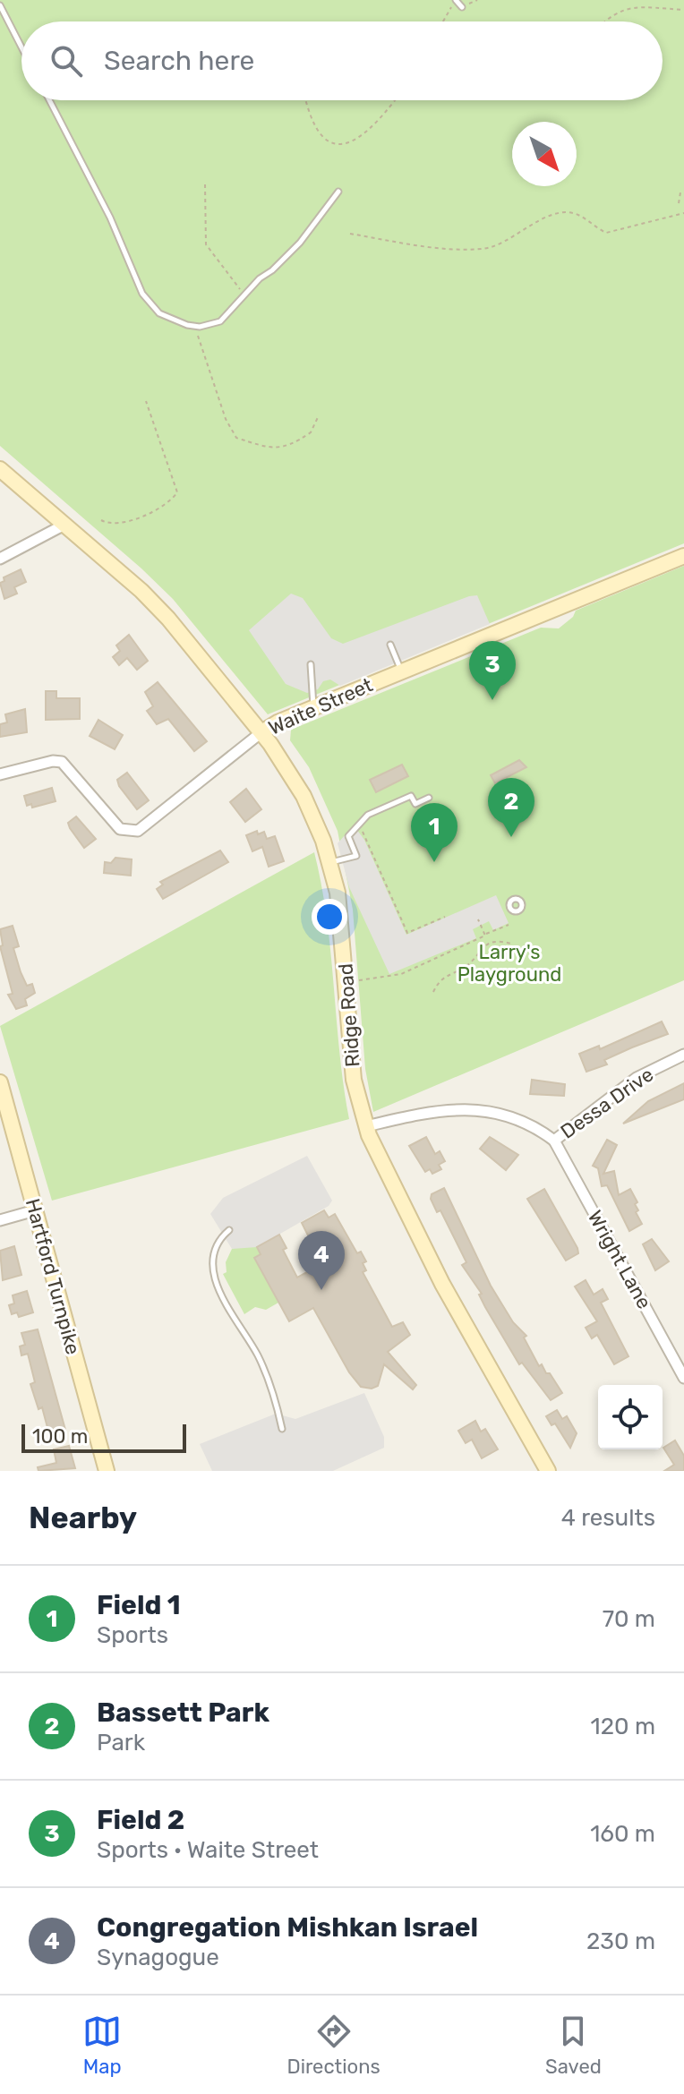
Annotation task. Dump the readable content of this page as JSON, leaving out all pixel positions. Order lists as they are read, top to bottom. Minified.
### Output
{"streets":{"main road":["Waite Street","Ridge Road","Hartford Turnpike"],"street":["Dessa Drive","Wright Lane"]},"crossings":[["Waite Street","Ridge Road"],["Ridge Road","Dessa Drive"],["Dessa Drive","Wright Lane"]],"parks":["Larry's Playground"],"scale_bar":"100 m","north":"bottom right","page":{"search":"Search here","pins":["3","2","1","4"],"scale":"100 m","heading":["Nearby","4 results"],"list":[{"mark":"1","name":"Field 1","note":"Sports","value":"70 m"},{"mark":"2","name":"Bassett Park","note":"Park","value":"120 m"},{"mark":"3","name":"Field 2","note":"Sports · Waite Street","value":"160 m"},{"mark":"4","name":"Congregation Mishkan Israel","note":"Synagogue","value":"230 m"}],"nav":["Map","Directions","Saved"]}}
